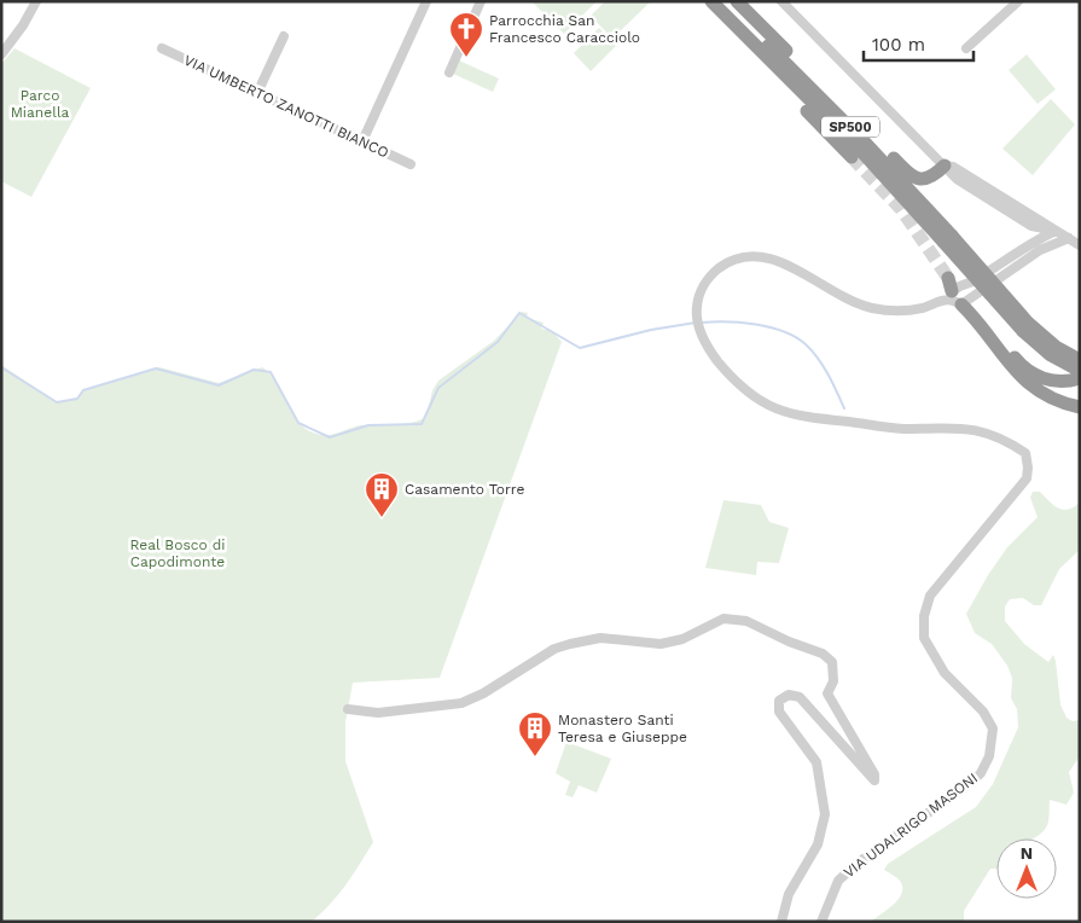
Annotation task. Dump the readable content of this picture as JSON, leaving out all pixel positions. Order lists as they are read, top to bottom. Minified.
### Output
{"streets":{"highway":["SP500"],"street":["VIA UMBERTO ZANOTTI BIANCO","VIA UDALRIGO MASONI"]},"parks":["Parco Mianella","Real Bosco di Capodimonte"],"places":{"church":["Parrocchia San Francesco Caracciolo"],"building":["Casamento Torre","Monastero Santi Teresa e Giuseppe"]},"scale_bar":"100 m","north":"top"}
